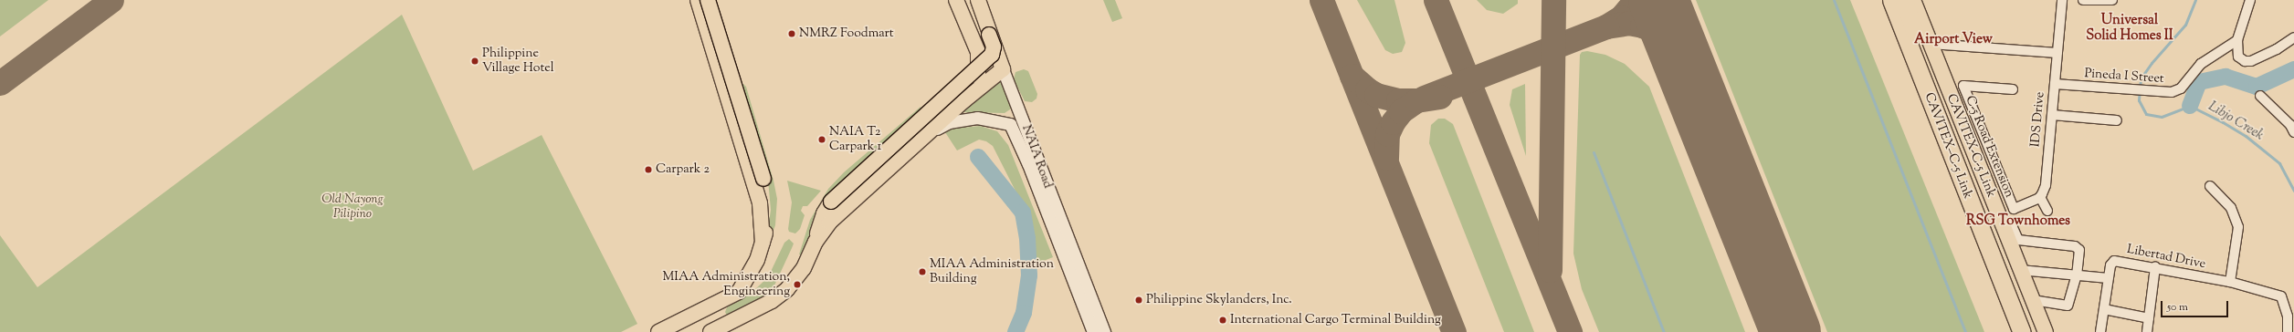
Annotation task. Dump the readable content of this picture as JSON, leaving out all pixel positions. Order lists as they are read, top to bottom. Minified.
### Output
{"streets":{"highway":["CAVITEX–C-5 Link"],"main road":["CAVITEX-C-5 Link","NAIA Road"],"street":["Pineda I Street","IDS Drive","C-5 Road Extension","Libertad Drive"]},"crossings":[["Pineda I Street","IDS Drive"]],"districts":["Universal Solid Homes II","Airport View","RSG Townhomes"],"water":["Libjo Creek"],"parks":["Old Nayong Pilipino"],"places":["NMRZ Foodmart","Philippine Village Hotel","NAIA T2 Carpark 1","Carpark 2","MIAA Administration Building","MIAA Administration, Engineering","Philippine Skylanders, Inc.","International Cargo Terminal Building"],"scale_bar":"50 m"}
